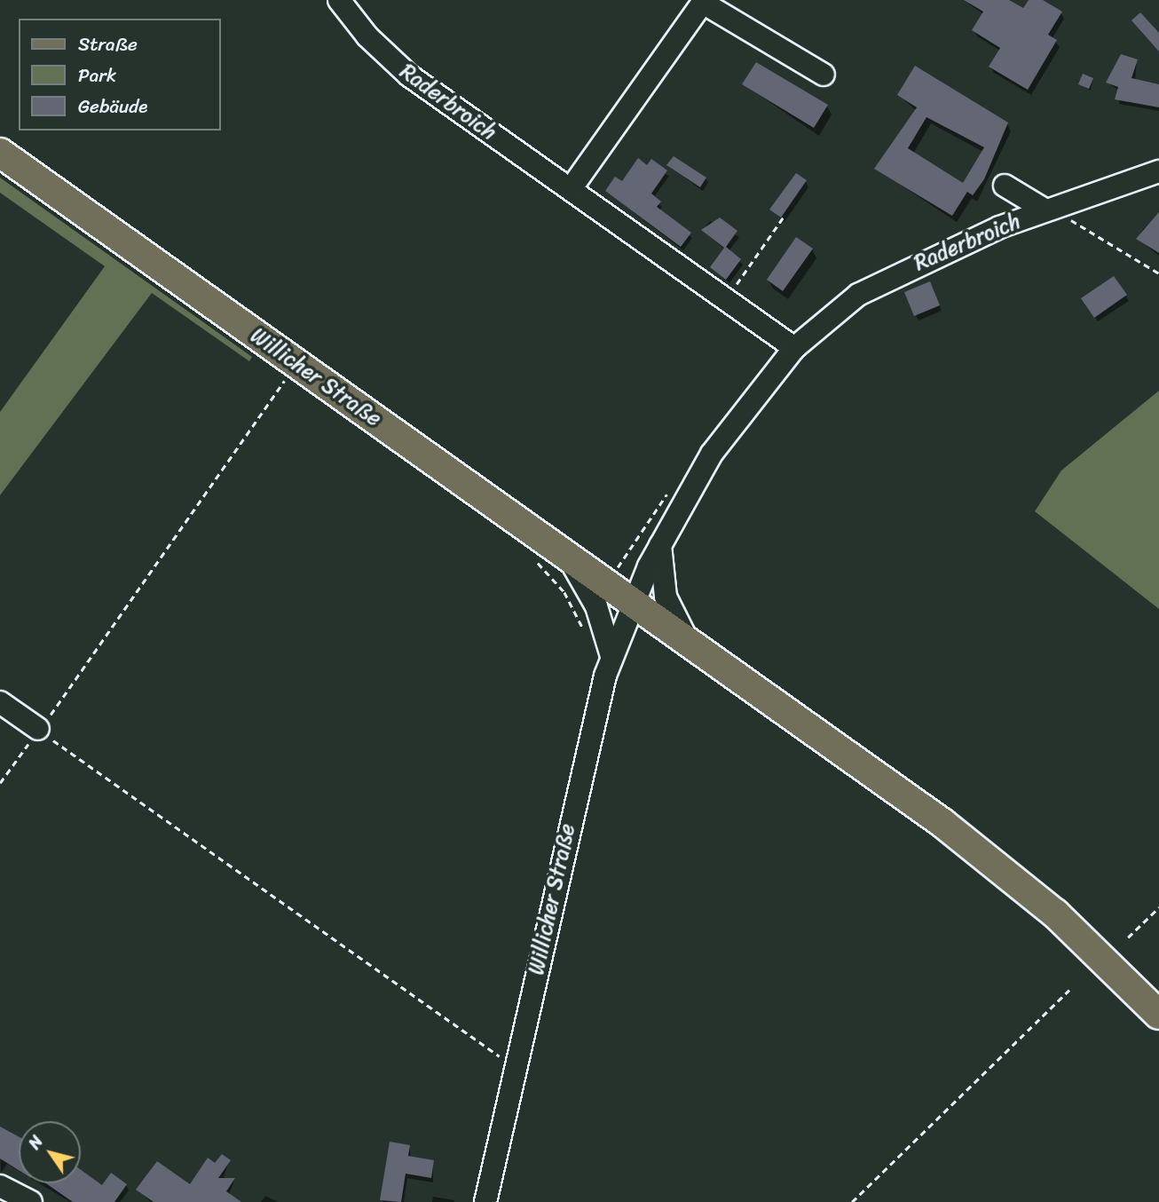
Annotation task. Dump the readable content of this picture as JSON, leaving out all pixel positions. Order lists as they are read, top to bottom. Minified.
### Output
{"streets":{"main road":["Willicher Straße"],"street":["Raderbroich"]},"crossings":[["Raderbroich","Willicher Straße"]],"legend":["Straße","Park","Gebäude"],"north":"top left"}
